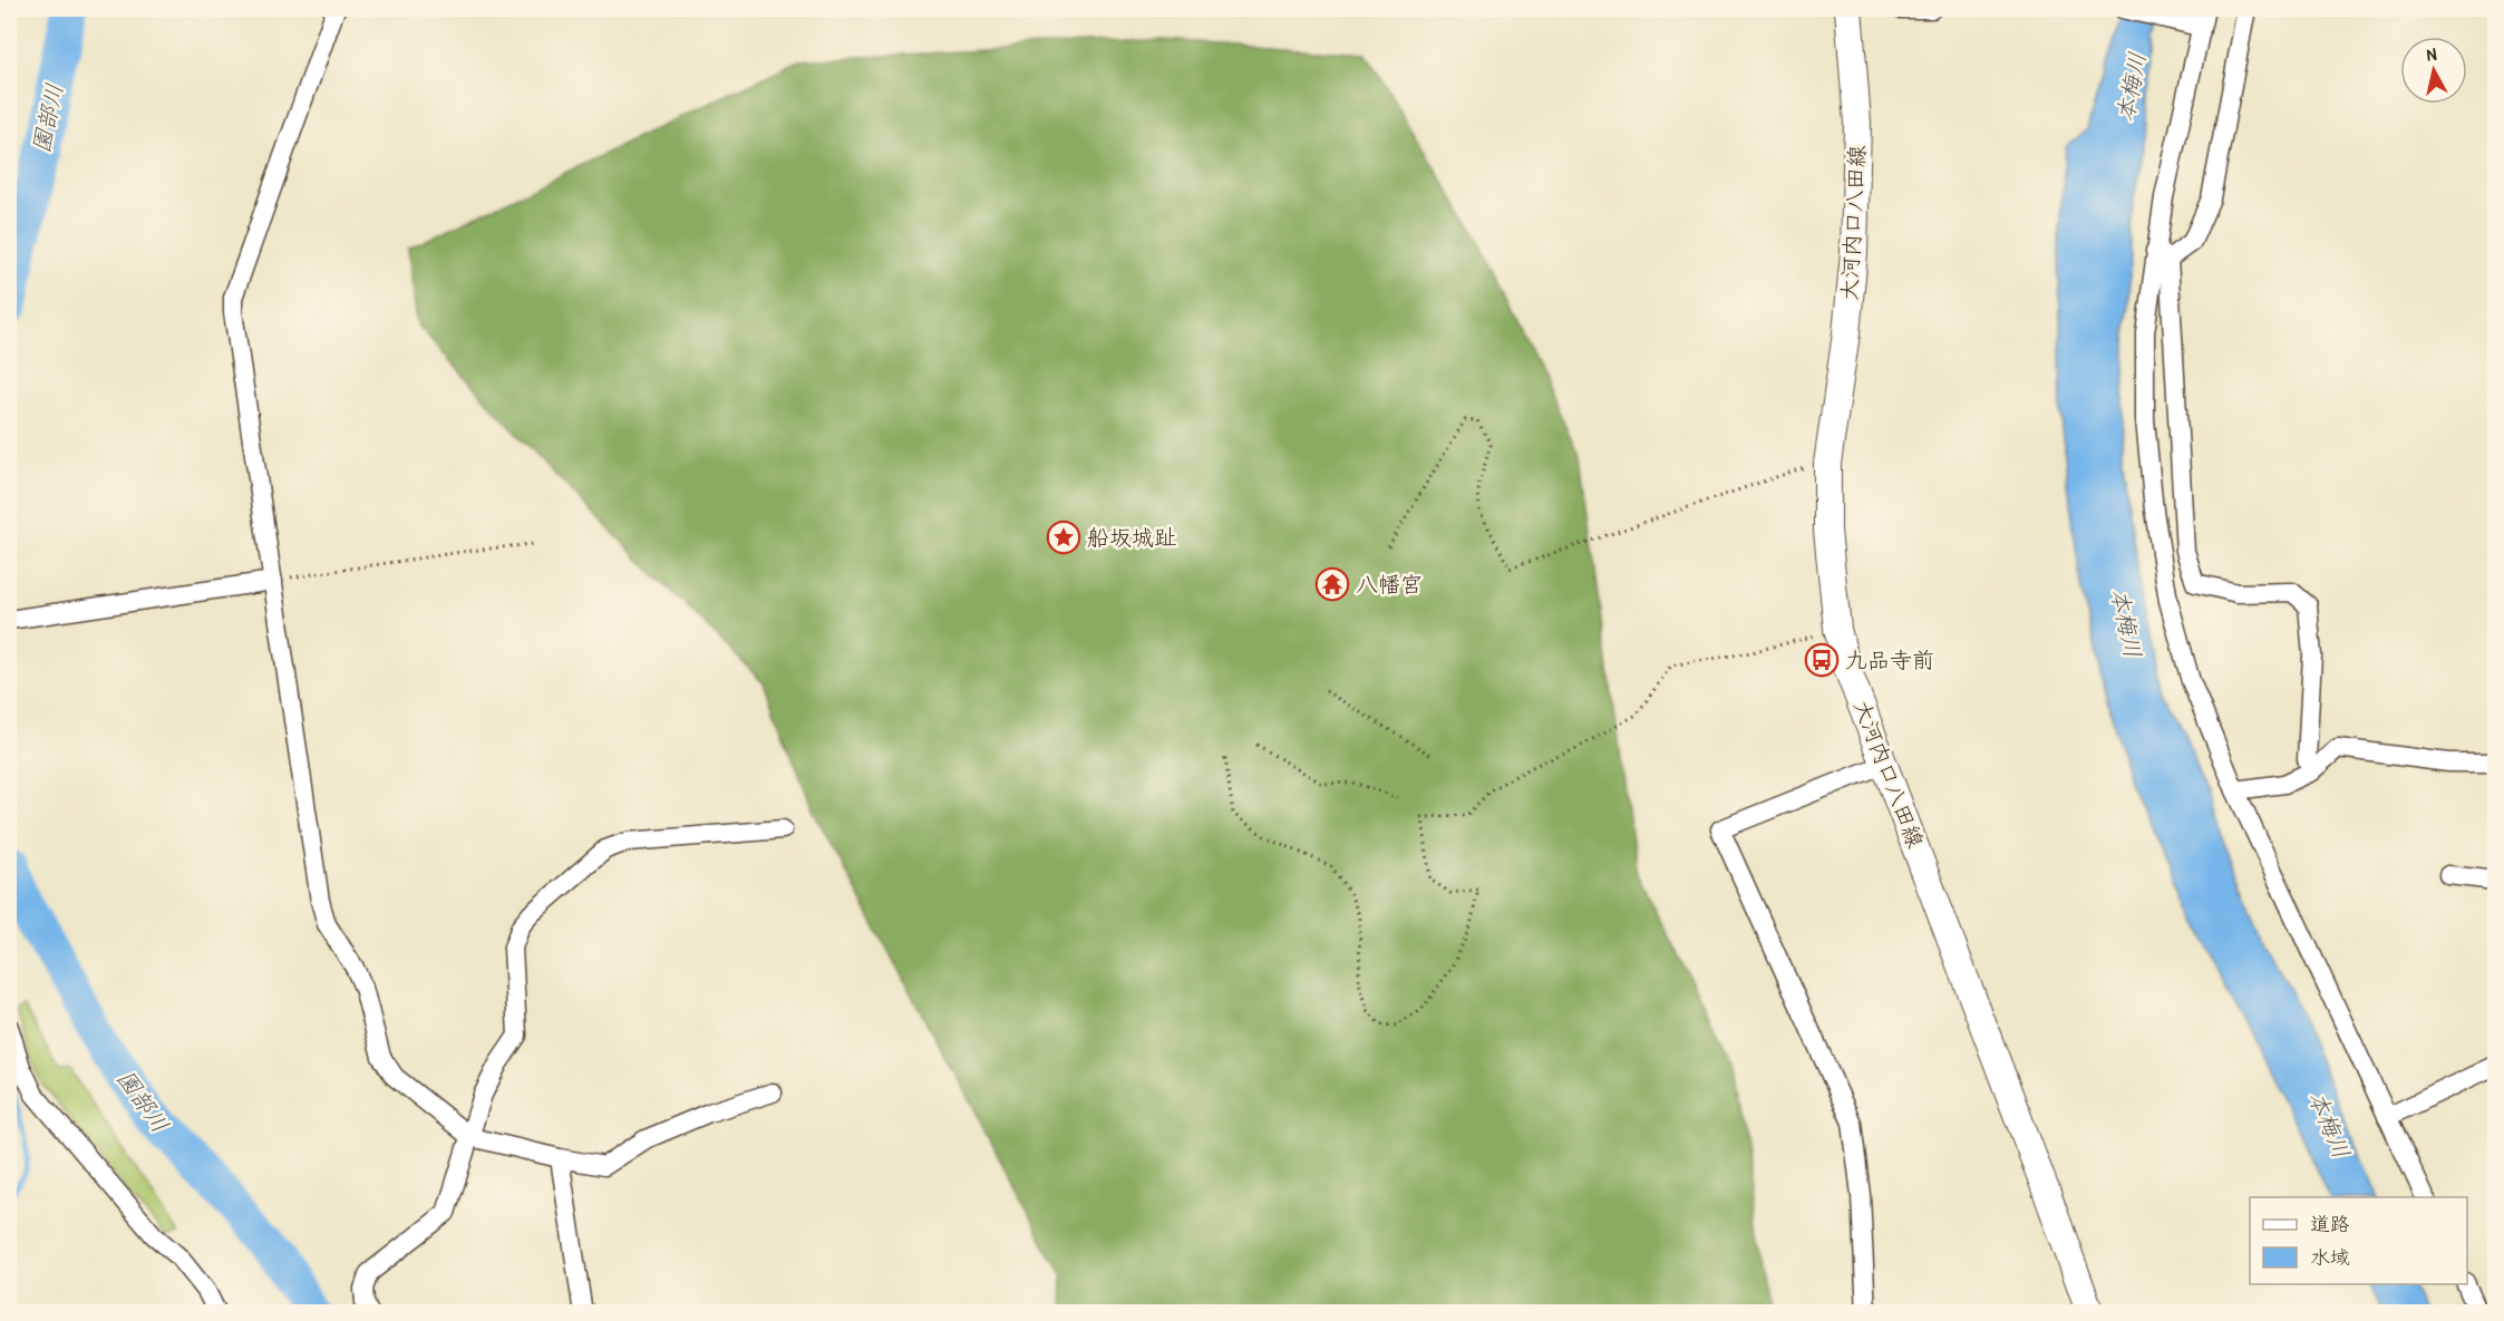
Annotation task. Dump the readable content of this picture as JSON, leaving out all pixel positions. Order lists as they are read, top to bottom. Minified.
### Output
{"streets":{"main road":["大河内口八田線"]},"water":["本梅川","園部川"],"places":{"place":["船坂城趾"],"temple":["八幡宮"],"bus stop":["九品寺前"]},"legend":["道路","水域"],"north":"top"}
